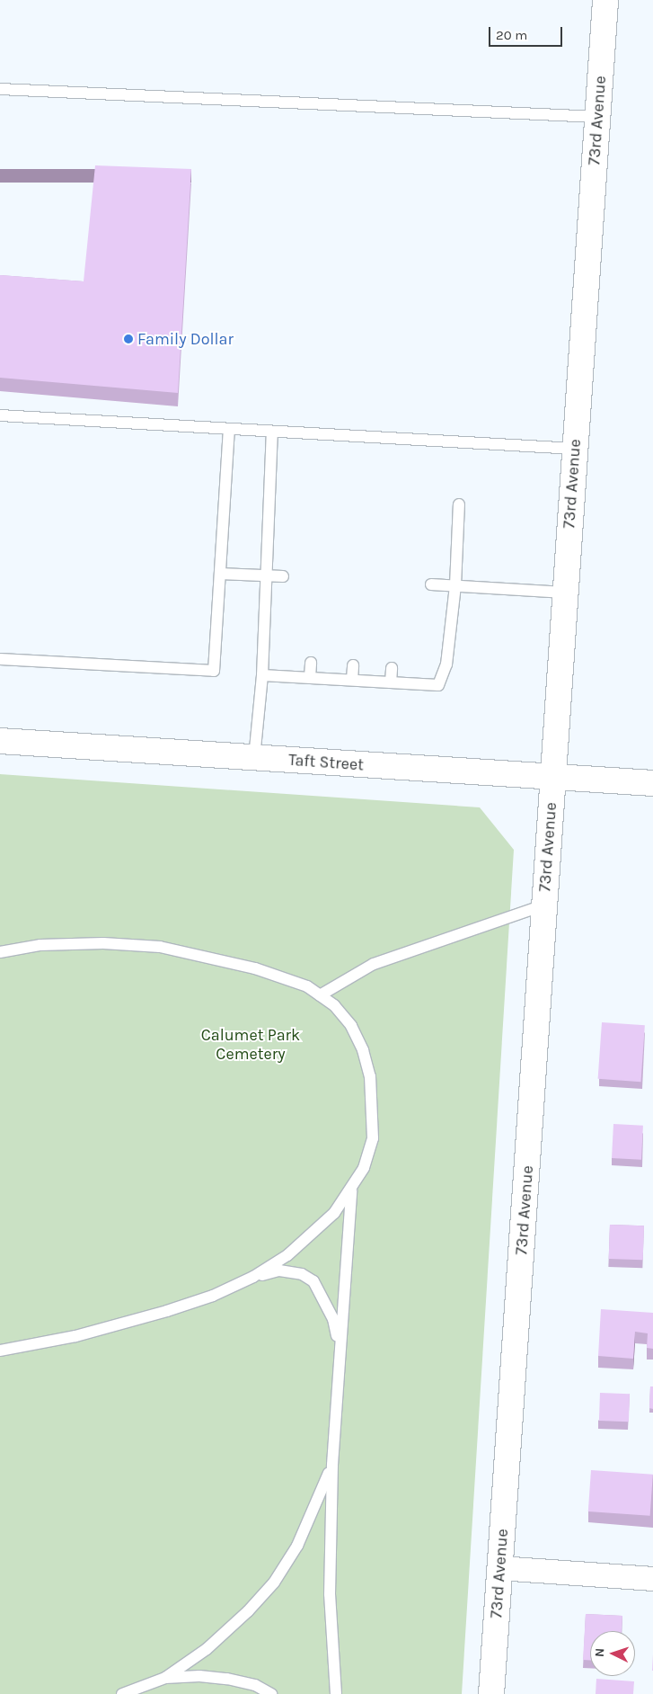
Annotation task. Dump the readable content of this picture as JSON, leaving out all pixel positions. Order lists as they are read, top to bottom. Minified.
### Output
{"streets":{"street":["73rd Avenue","Taft Street"]},"crossings":[["73rd Avenue","Taft Street"]],"parks":["Calumet Park Cemetery"],"places":["Family Dollar"],"scale_bar":"20 m","north":"left"}
